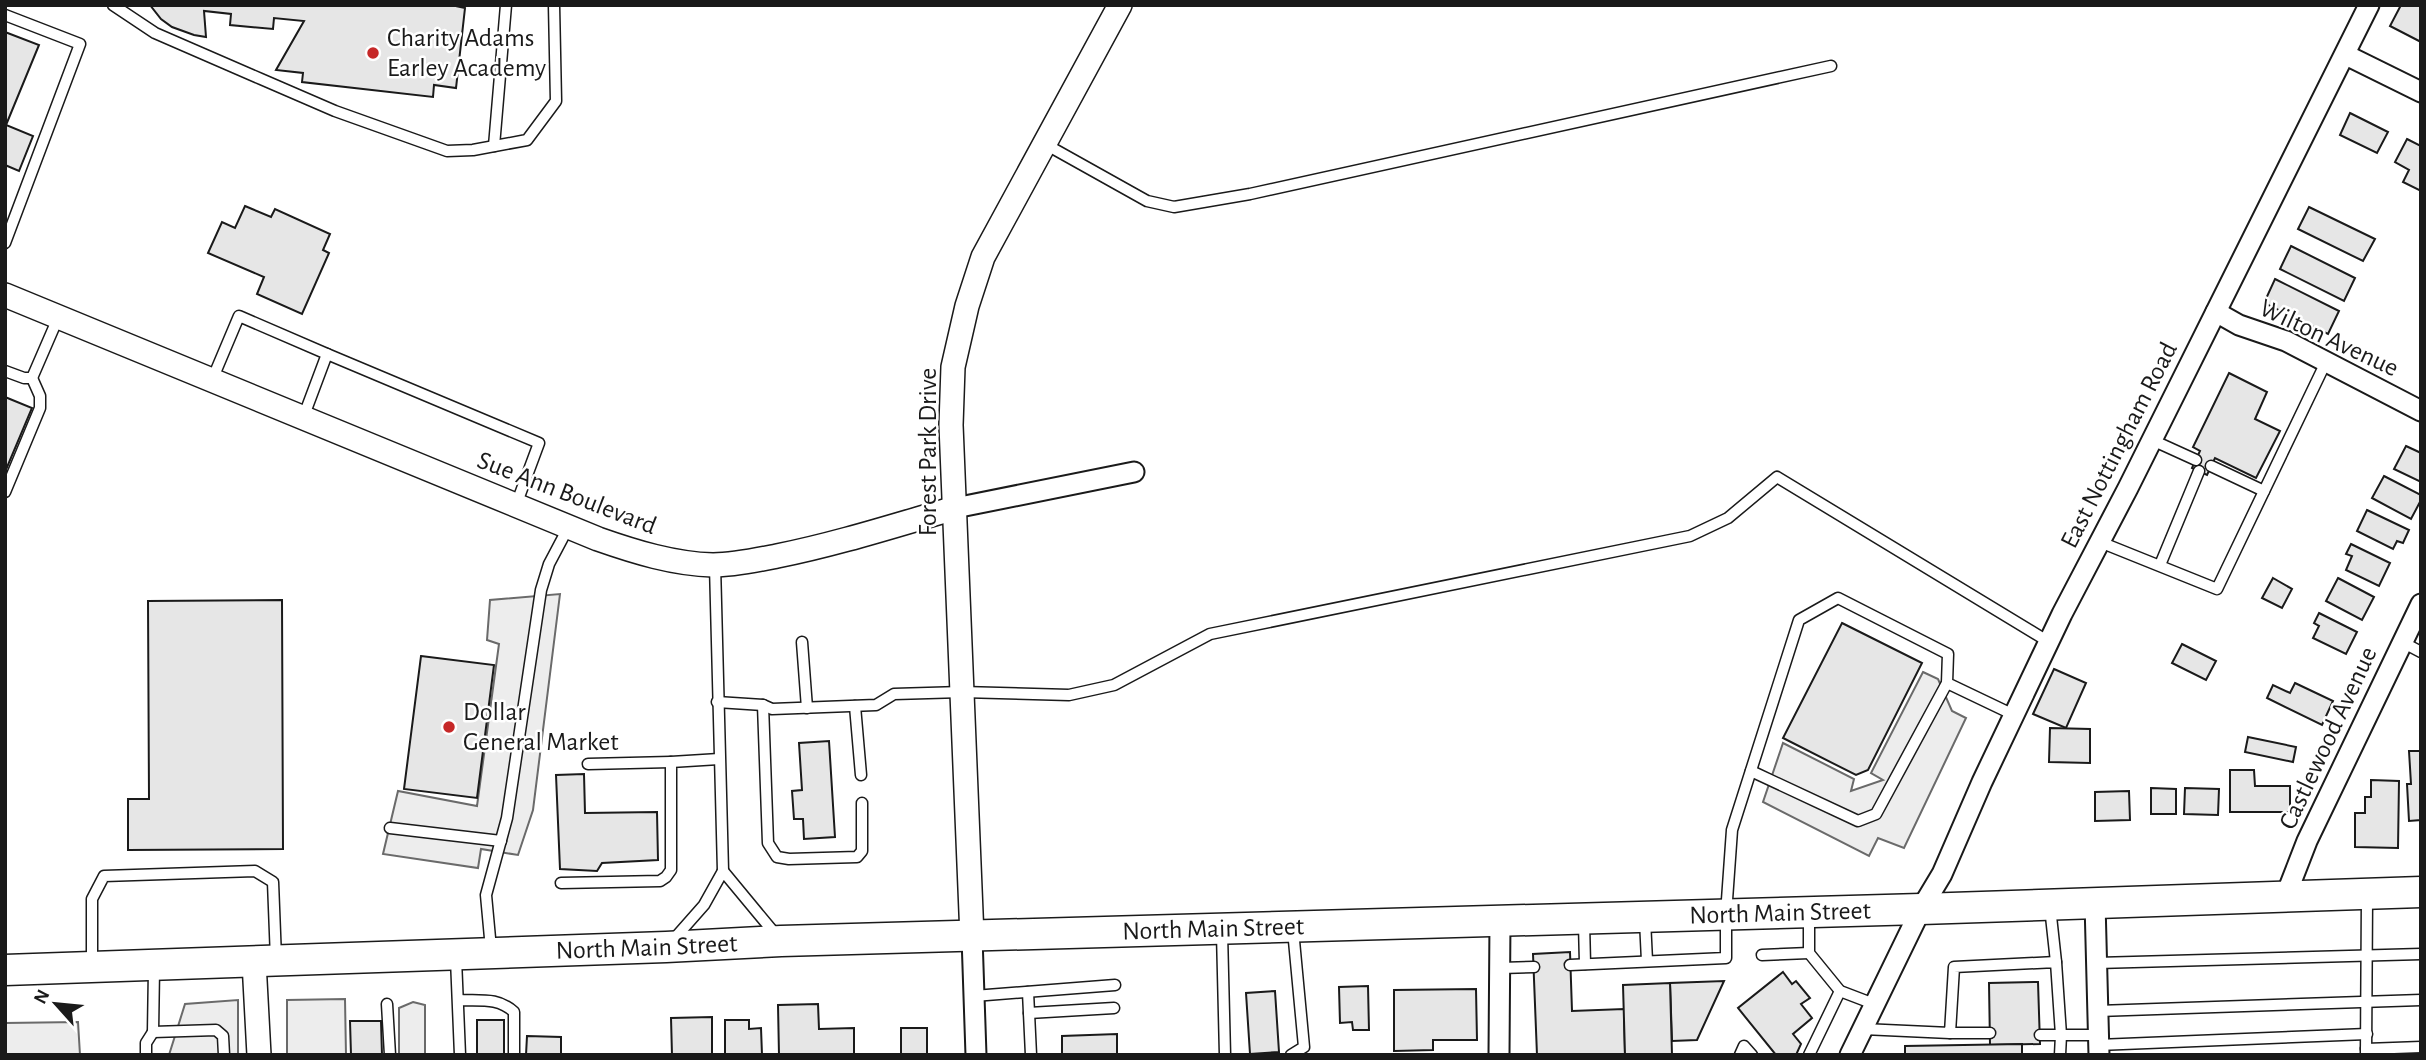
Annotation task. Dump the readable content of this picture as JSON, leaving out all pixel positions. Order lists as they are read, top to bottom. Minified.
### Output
{"streets":{"main road":["North Main Street"],"street":["Wilton Avenue","East Nottingham Road","Forest Park Drive","Sue Ann Boulevard","Castlewood Avenue"]},"crossings":[["Wilton Avenue","East Nottingham Road"],["East Nottingham Road","North Main Street"],["Forest Park Drive","Sue Ann Boulevard"],["Forest Park Drive","North Main Street"],["Castlewood Avenue","North Main Street"]],"places":["Charity Adams Earley Academy","Dollar General Market"],"north":"top left"}
